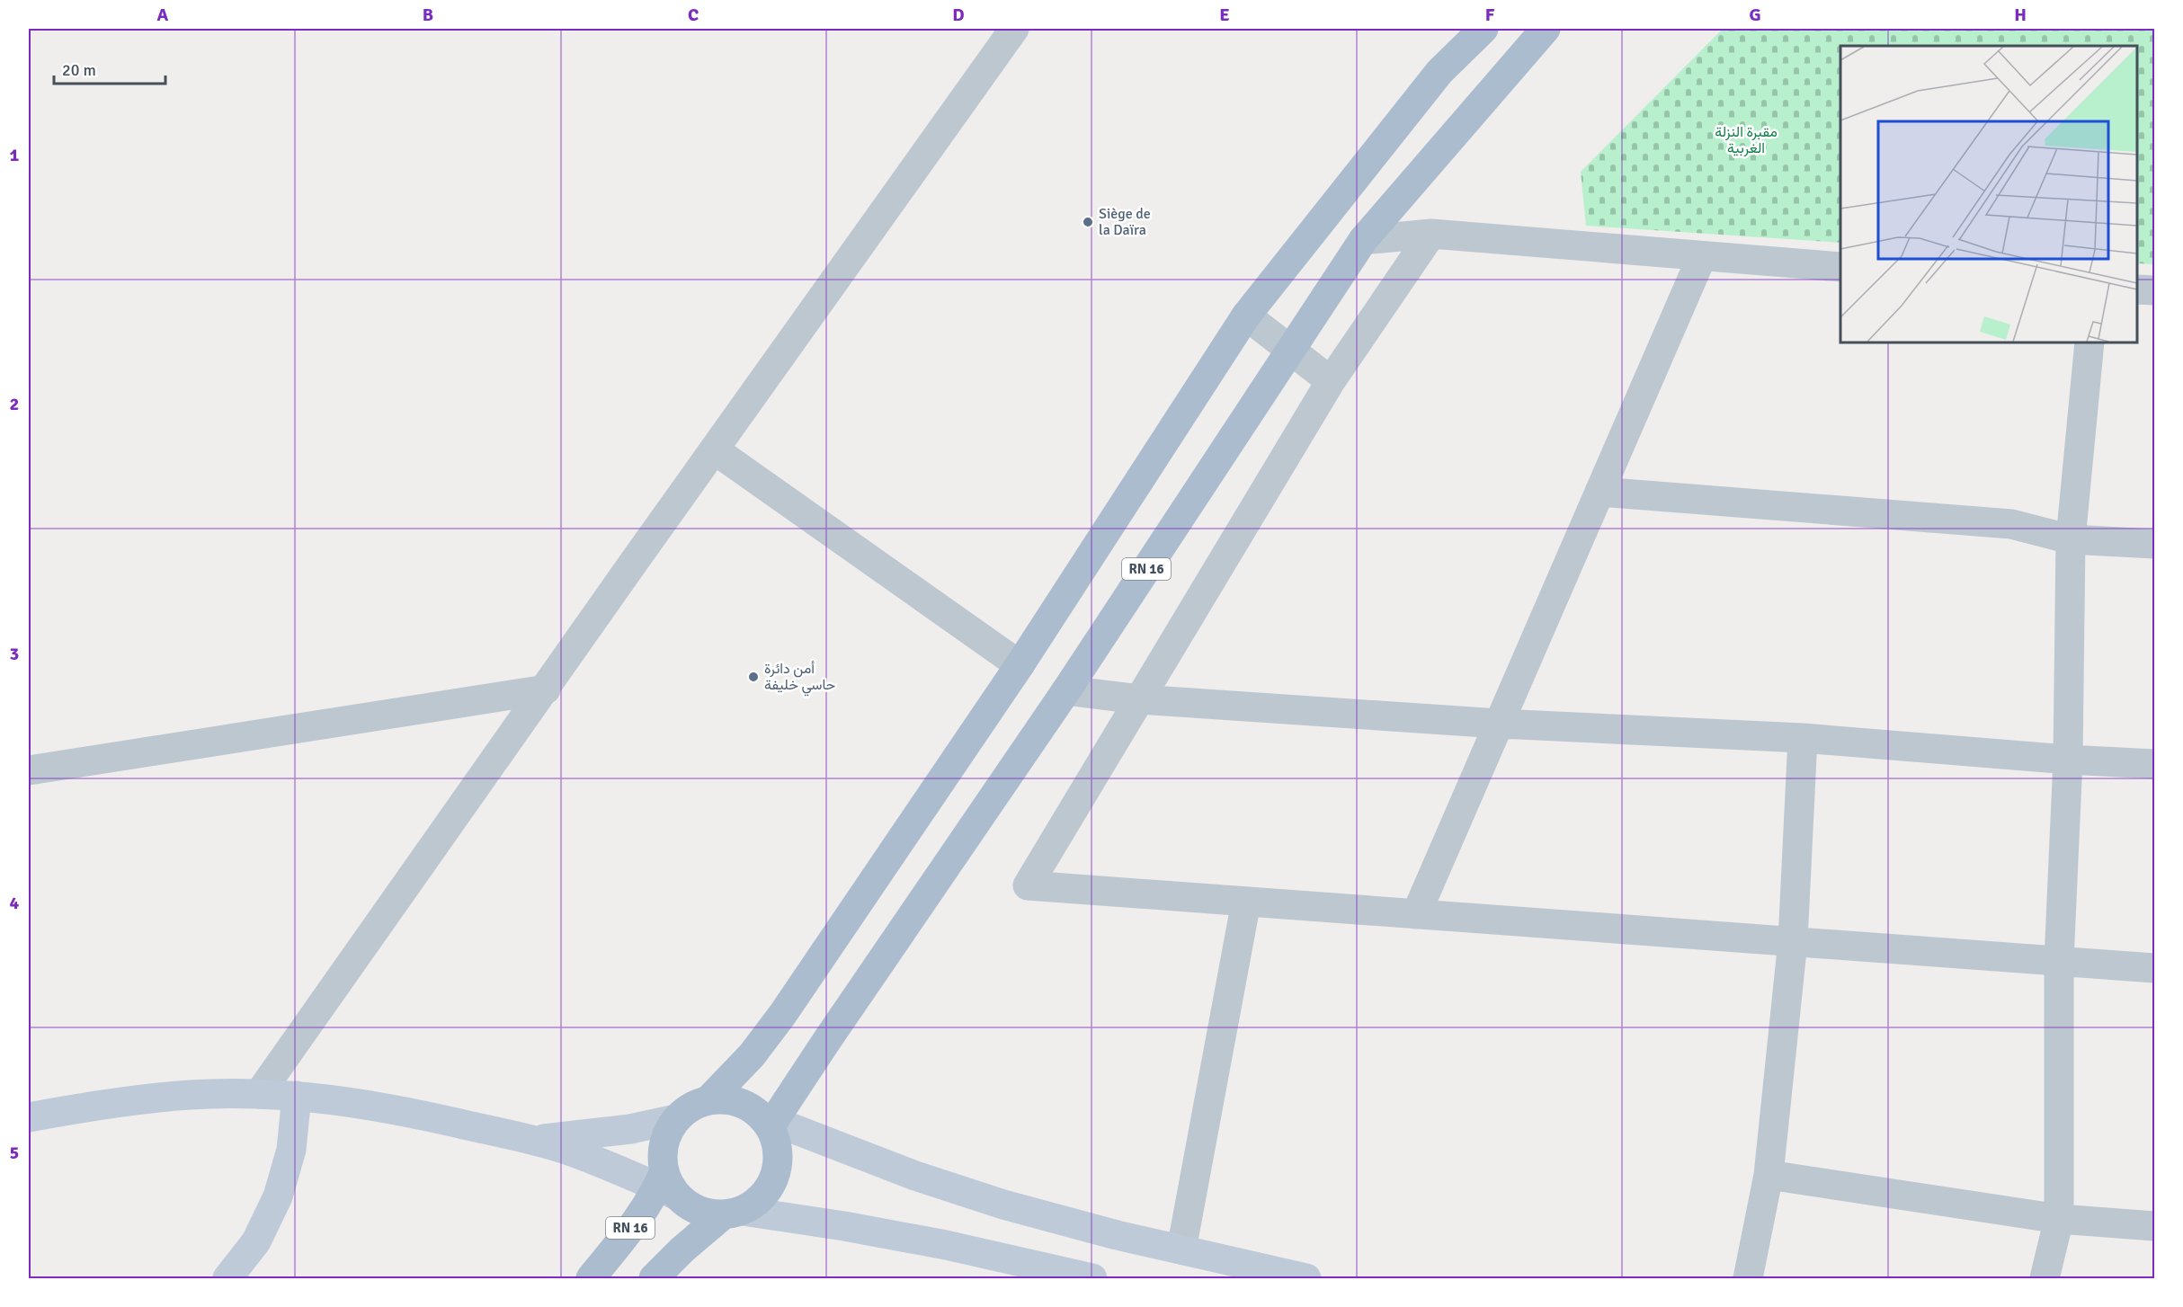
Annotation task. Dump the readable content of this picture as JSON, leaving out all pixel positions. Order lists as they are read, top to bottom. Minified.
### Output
{"streets":{"main road":["RN 16"]},"parks":["مقبرة النزلة الغربية"],"places":["Siège de la Daïra","أمن دائرة حاسي خليفة"],"scale_bar":"20 m","grid":{"columns":["A","B","C","D","E","F","G","H"],"rows":["1","2","3","4","5"]}}
